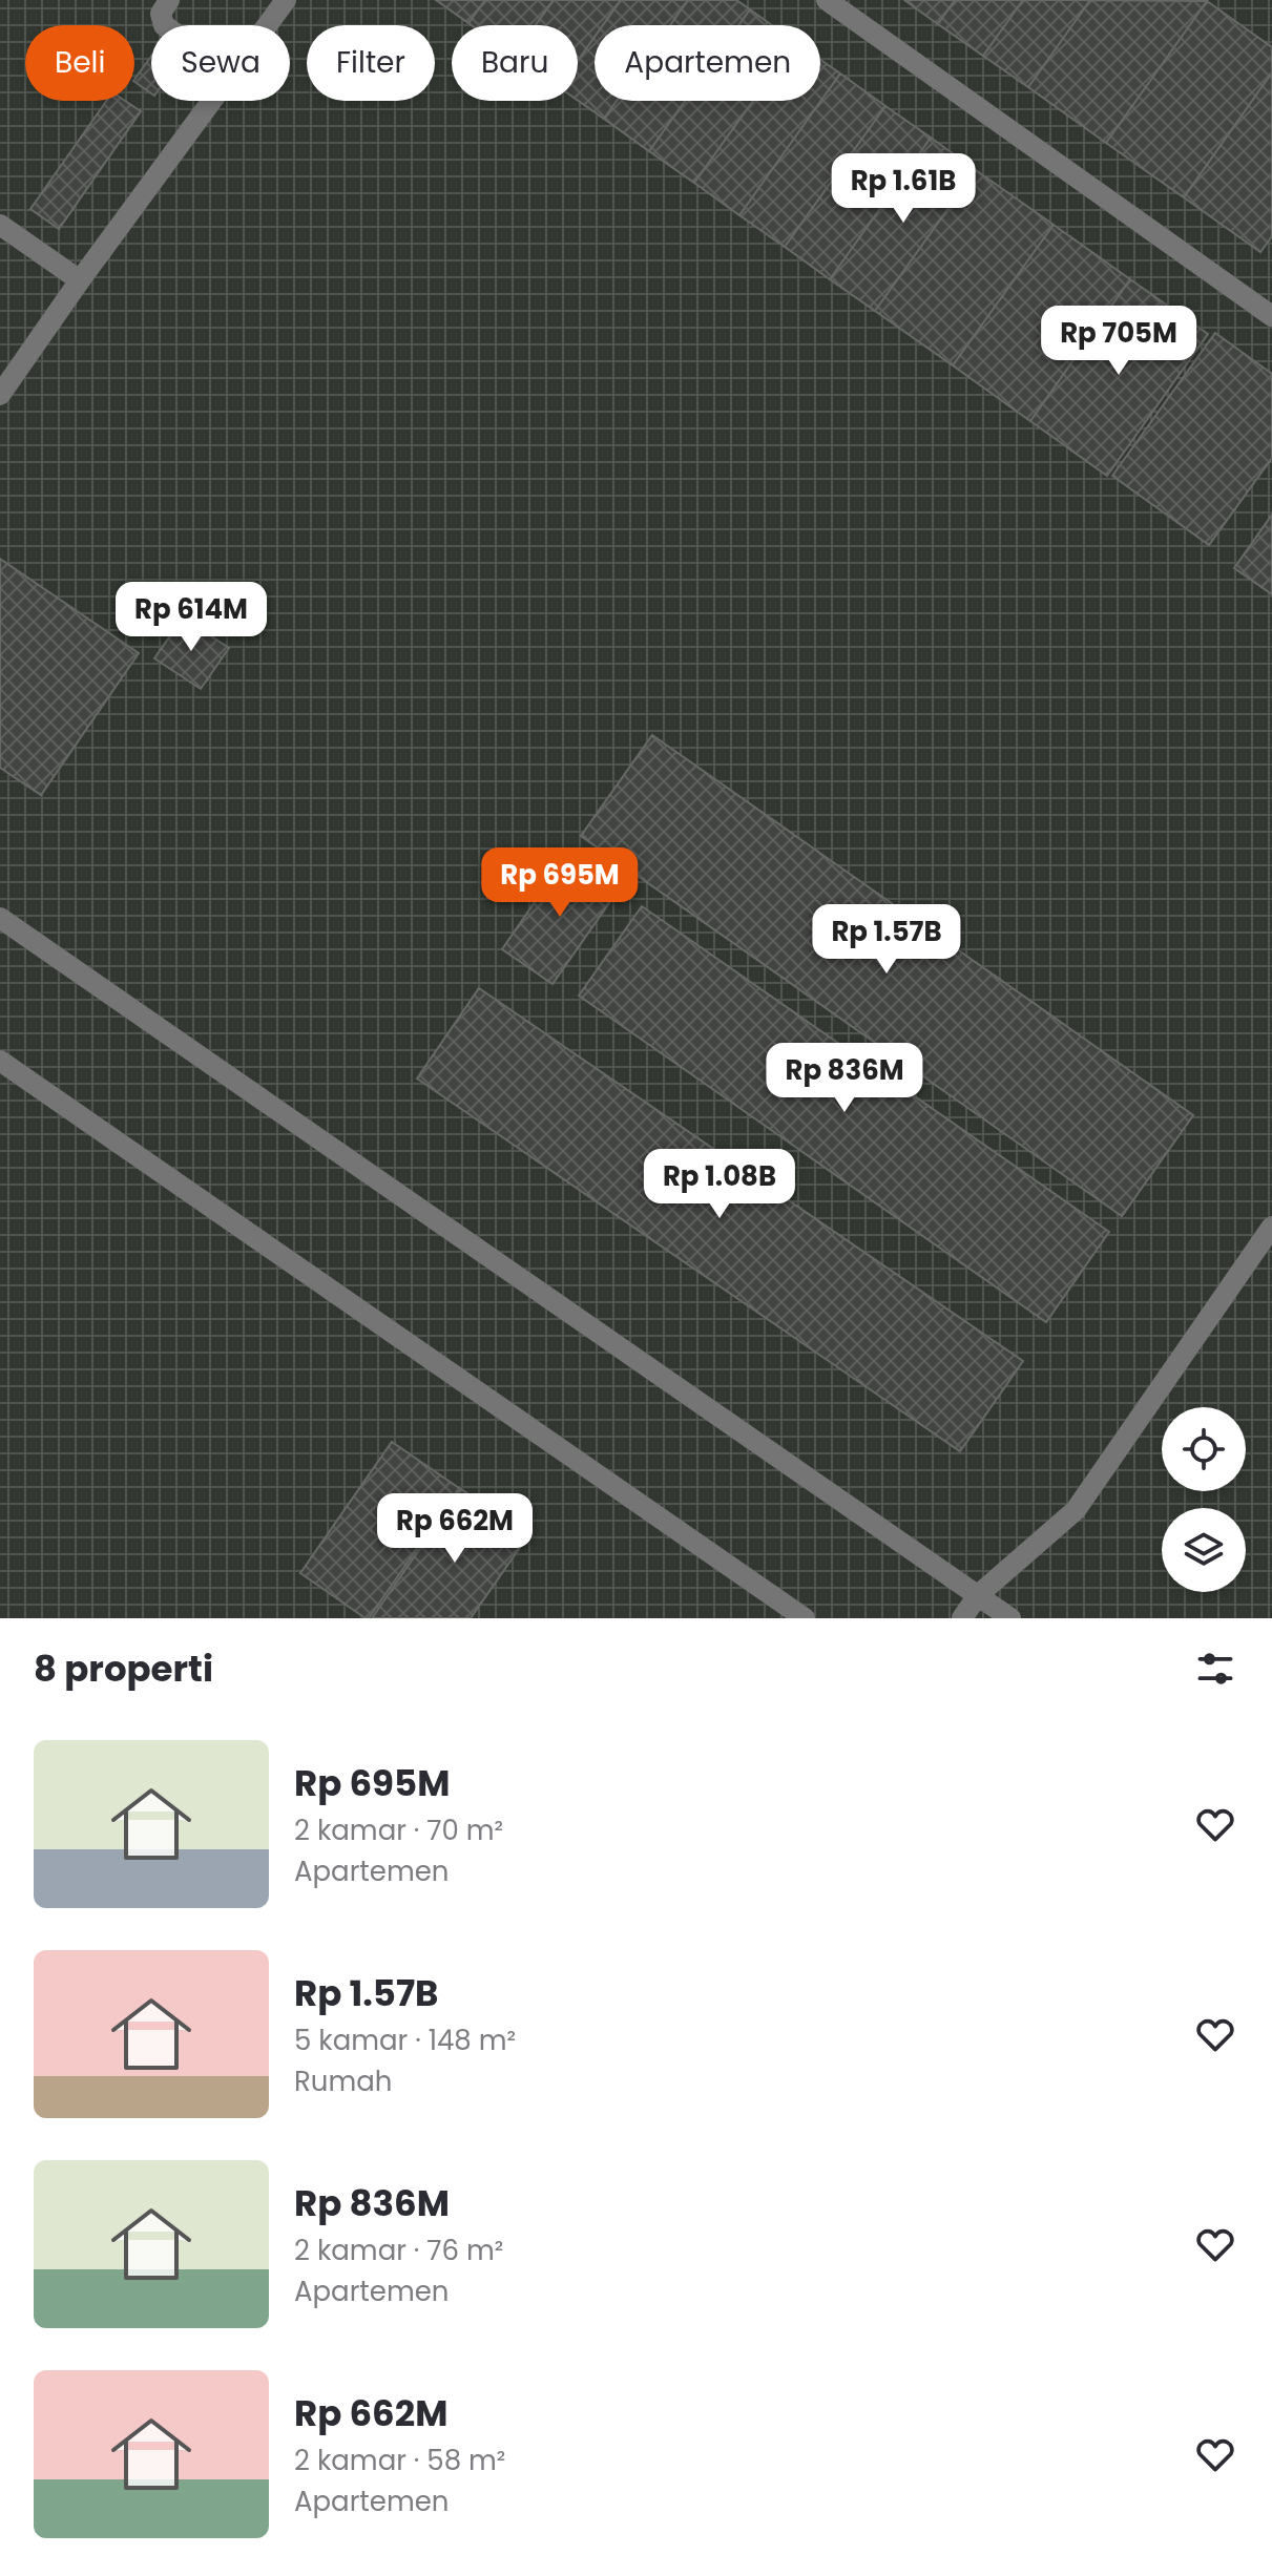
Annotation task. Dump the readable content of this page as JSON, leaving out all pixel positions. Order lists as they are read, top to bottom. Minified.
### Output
{"page":{"chip":["Beli","Sewa","Filter","Baru","Apartemen"],"price":["Rp 1.61B","Rp 705M","Rp 614M","Rp 695M","Rp 1.57B","Rp 836M","Rp 1.08B","Rp 662M"],"heading":"8 properti","list":[{"name":"Rp 695M","note":"2 kamar · 70 m² · Apartemen"},{"name":"Rp 1.57B","note":"5 kamar · 148 m² · Rumah"},{"name":"Rp 836M","note":"2 kamar · 76 m² · Apartemen"},{"name":"Rp 662M","note":"2 kamar · 58 m² · Apartemen"}]}}
